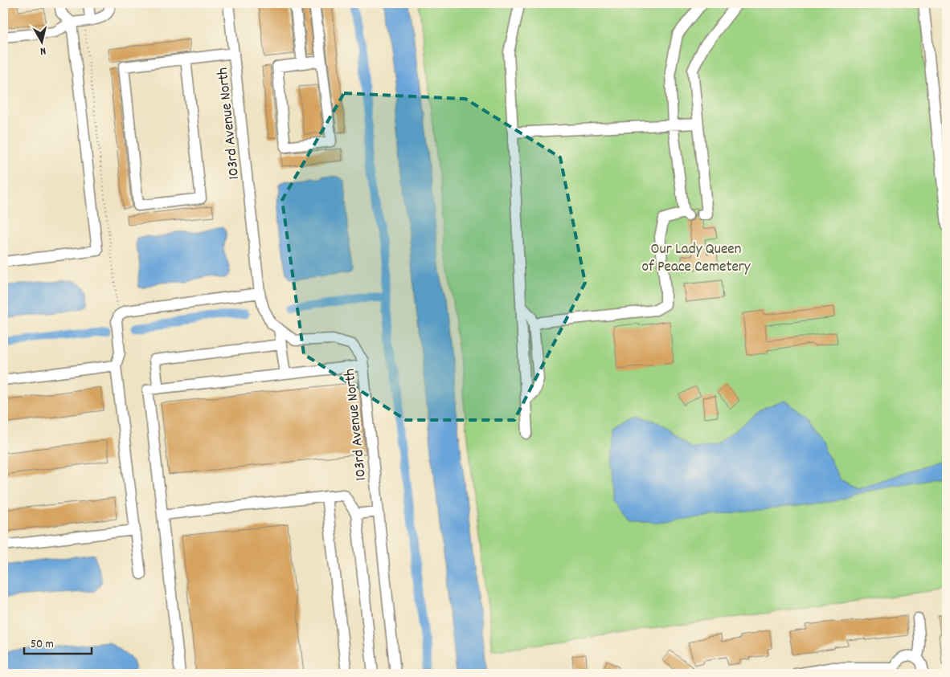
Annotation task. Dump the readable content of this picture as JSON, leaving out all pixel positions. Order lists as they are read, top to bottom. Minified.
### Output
{"streets":{"street":["103rd Avenue North"]},"parks":["Our Lady Queen of Peace Cemetery"],"scale_bar":"50 m","north":"bottom"}
